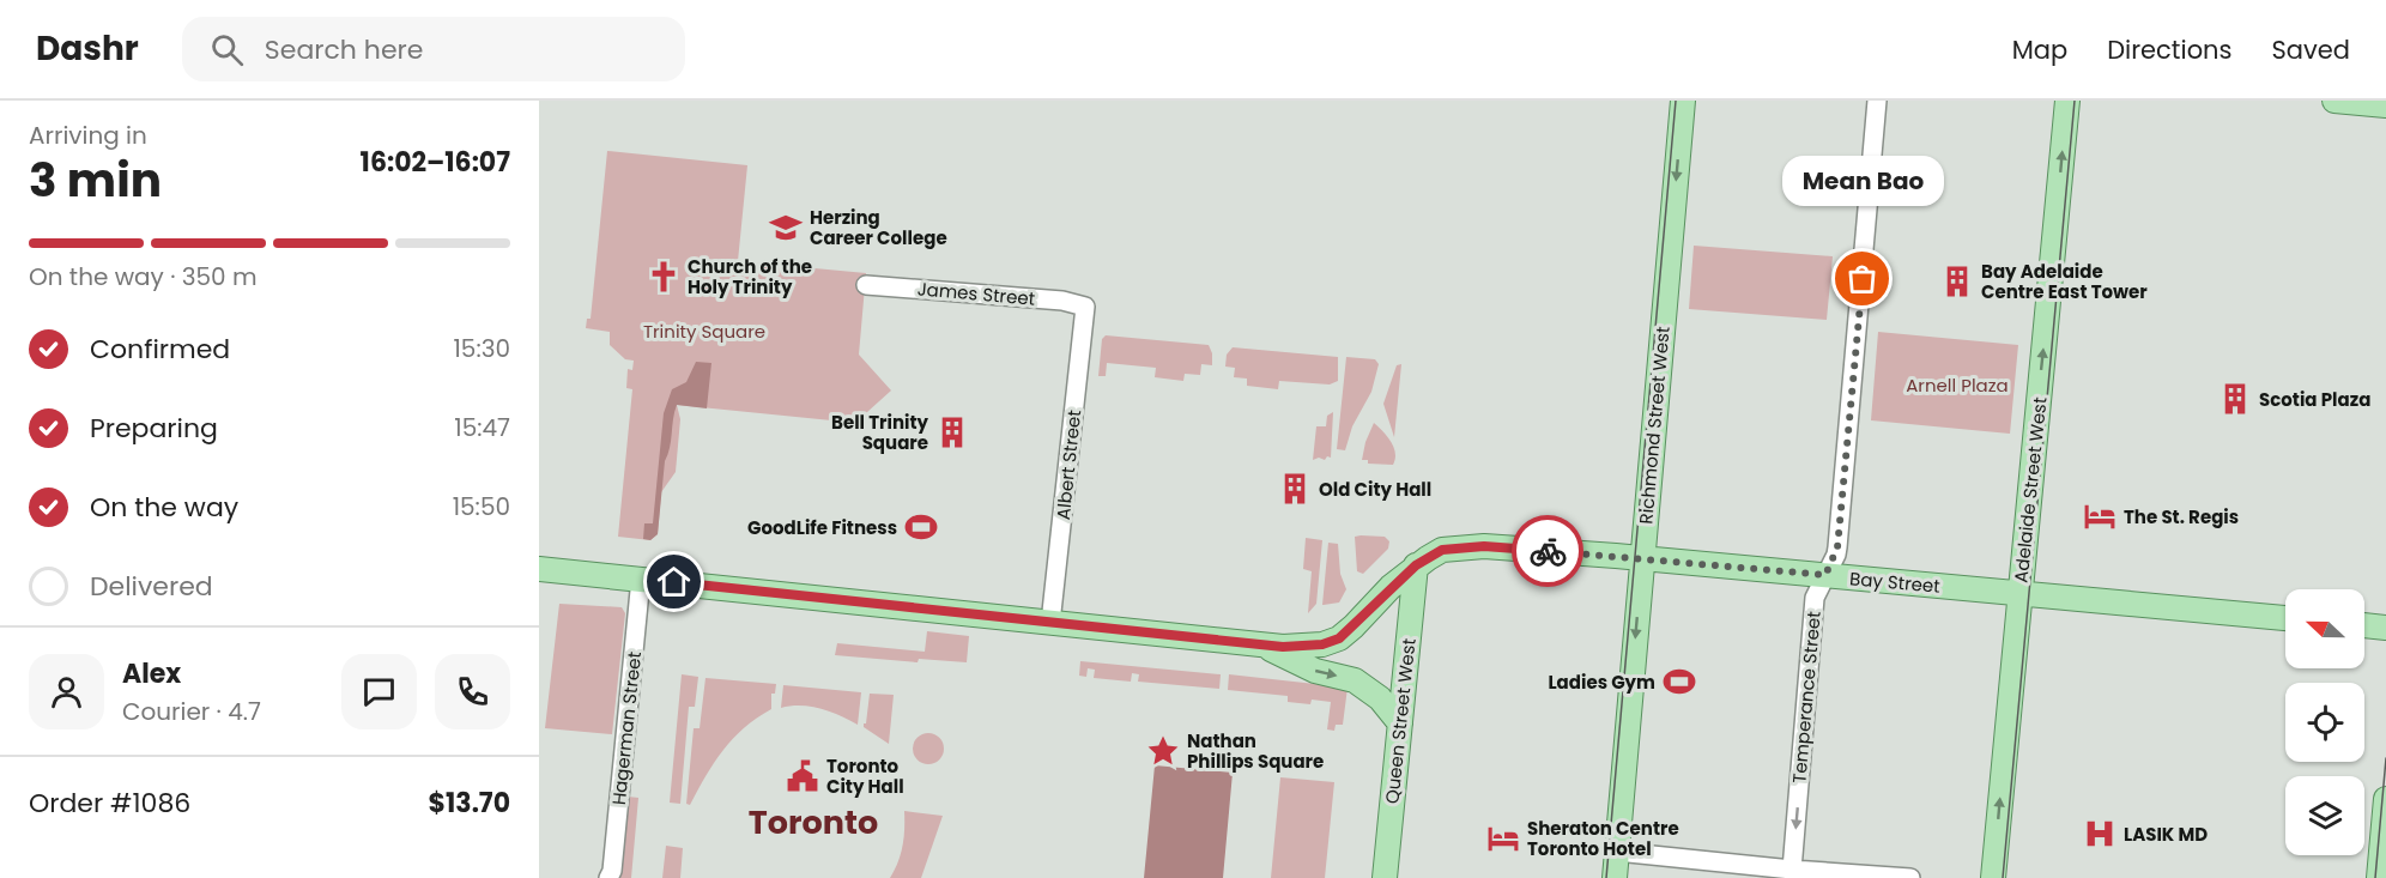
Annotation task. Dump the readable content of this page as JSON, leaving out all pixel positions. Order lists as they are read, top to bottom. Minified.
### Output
{"streets":{"main road":["Richmond Street West","Adelaide Street West","Bay Street","Queen Street West"],"street":["James Street","Albert Street","Temperance Street","Hagerman Street"]},"crossings":[["James Street","Albert Street"],["Richmond Street West","Bay Street"],["Albert Street","Bay Street"],["Adelaide Street West","Bay Street"],["Bay Street","Temperance Street"],["Bay Street","Queen Street West"],["Bay Street","Hagerman Street"]],"one_way":["Richmond Street West","Adelaide Street West","Temperance Street"],"districts":["Toronto"],"parks":["Trinity Square","Arnell Plaza"],"places":{"school or university":["Herzing Career College"],"church":["Church of the Holy Trinity"],"other":["Mean Bao"],"building":["Bay Adelaide Centre East Tower","Scotia Plaza","Bell Trinity Square","Old City Hall"],"hotel":["The St. Regis","Sheraton Centre Toronto Hotel"],"sports":["GoodLife Fitness","Ladies Gym"],"place":["Nathan Phillips Square"],"public building":["Toronto City Hall"],"hospital":["LASIK MD"]},"north":"left","page":{"header":"Dashr","search":"Search here","nav":["Map","Directions","Saved"],"heading":["3 min","Arriving in","16:02–16:07"],"panel":["Alex","Courier · 4.7","Order #1086","$13.70"],"bubble":"Mean Bao","bar":"On the way · 350 m","list":[["Confirmed","15:30"],["Preparing","15:47"],["On the way","15:50"],"Delivered"]}}
